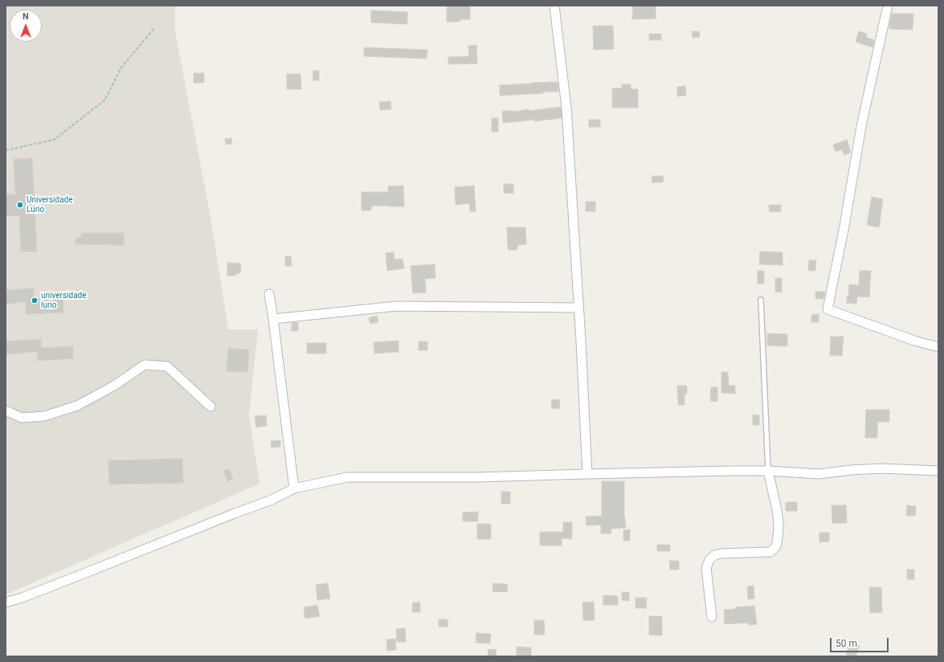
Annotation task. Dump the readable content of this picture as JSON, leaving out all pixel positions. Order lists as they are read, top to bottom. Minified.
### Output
{"places":["Universidade Lúrio","universidade lurio"],"scale_bar":"50 m","north":"top"}
